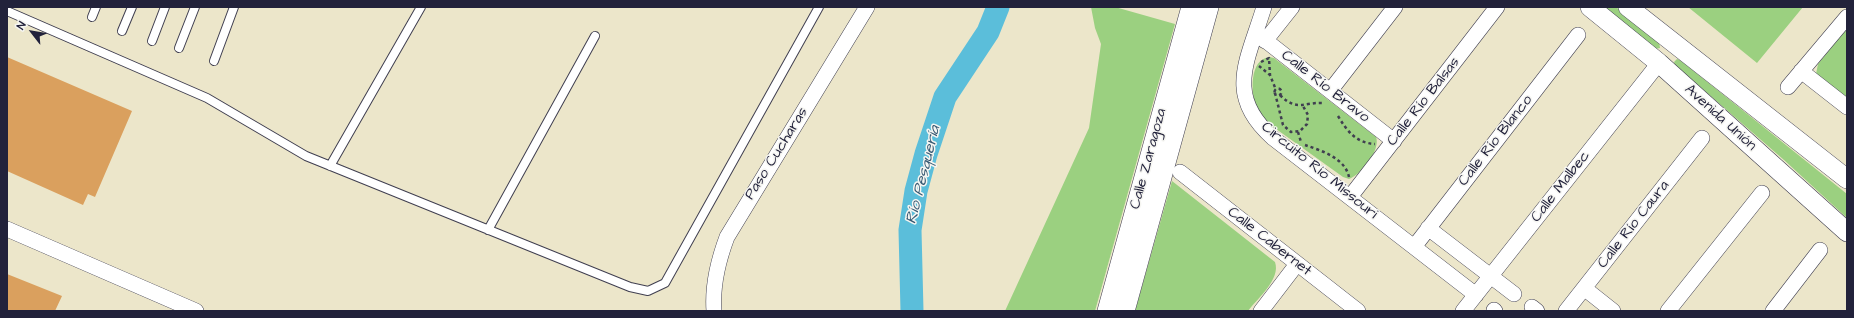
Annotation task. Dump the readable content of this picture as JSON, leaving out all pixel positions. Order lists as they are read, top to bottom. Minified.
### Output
{"streets":{"street":["Calle Río Bravo","Calle Río Balsas","Avenida Unión","Calle Río Blanco","Paso Cucharas","Calle Zaragoza","Circuito Río Missouri","Calle Malbec","Calle Río Caura","Calle Cabernet"]},"crossings":[["Calle Río Bravo","Calle Río Balsas"],["Calle Río Bravo","Circuito Río Missouri"],["Calle Río Balsas","Circuito Río Missouri"],["Avenida Unión","Calle Malbec"],["Calle Río Blanco","Circuito Río Missouri"],["Circuito Río Missouri","Calle Malbec"]],"water":["Río Pesquería"],"north":"top left"}
